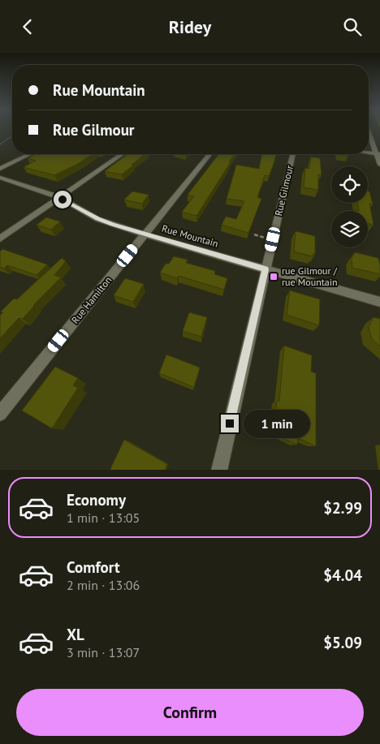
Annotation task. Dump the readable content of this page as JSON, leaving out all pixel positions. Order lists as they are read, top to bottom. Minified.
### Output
{"streets":{"street":["Rue Gilmour","Rue Mountain","Rue Hamilton"]},"crossings":[["Rue Gilmour","Rue Mountain"],["Rue Mountain","Rue Hamilton"]],"places":{"transit":["rue Gilmour / rue Mountain"]},"page":{"header":"Ridey","banner":["Rue Mountain","Rue Gilmour"],"bubble":"1 min","list":[{"name":"Economy","note":"1 min · 13:05","value":"$2.99"},{"name":"Comfort","note":"2 min · 13:06","value":"$4.04"},{"name":"XL","note":"3 min · 13:07","value":"$5.09"}],"buttons":"Confirm"}}
